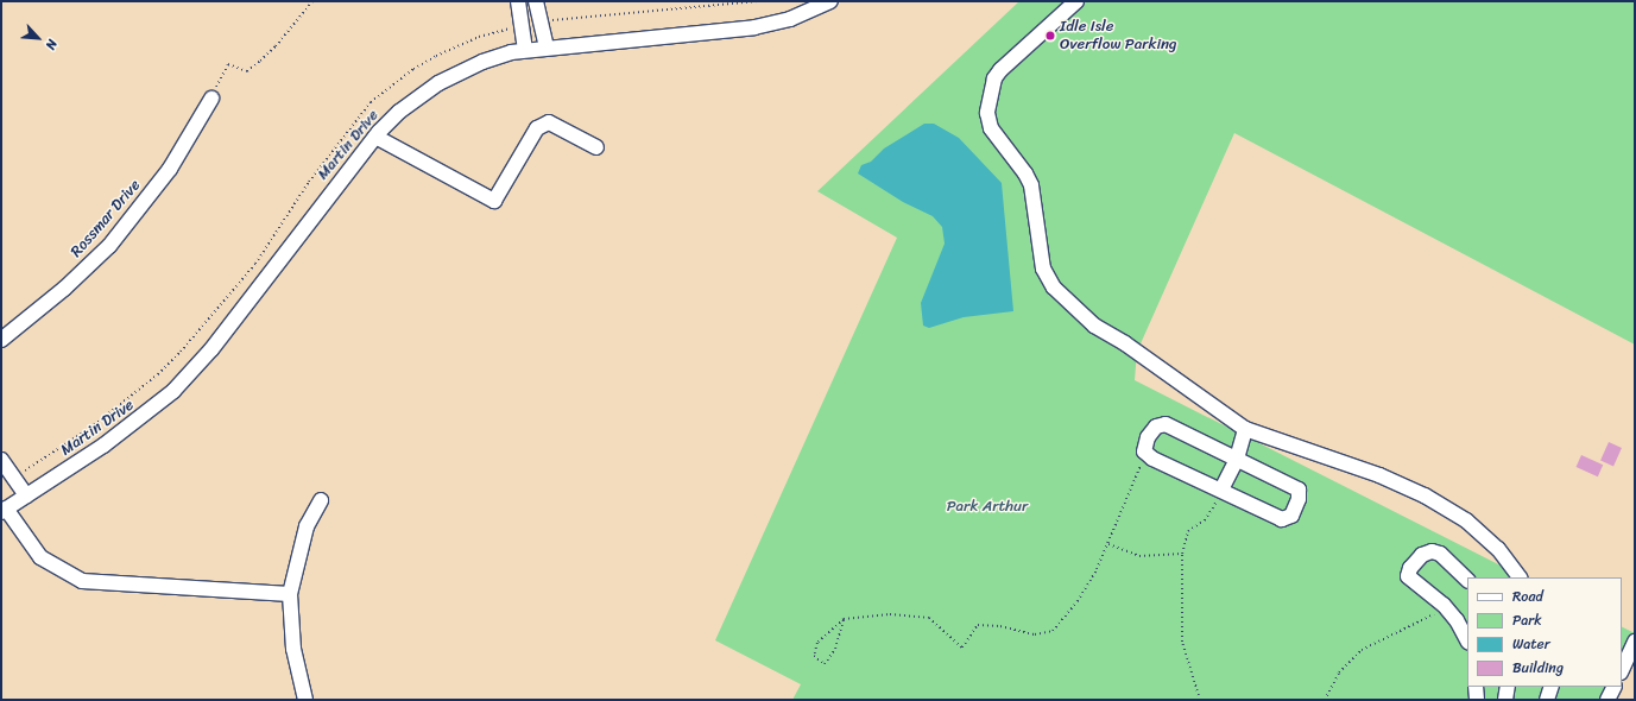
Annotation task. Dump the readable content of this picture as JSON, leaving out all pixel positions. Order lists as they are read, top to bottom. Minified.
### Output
{"streets":{"street":["Martin Drive","Rossmar Drive"]},"parks":["Park Arthur"],"places":["Idle Isle Overflow Parking"],"legend":["Road","Park","Water","Building"],"north":"bottom right"}
